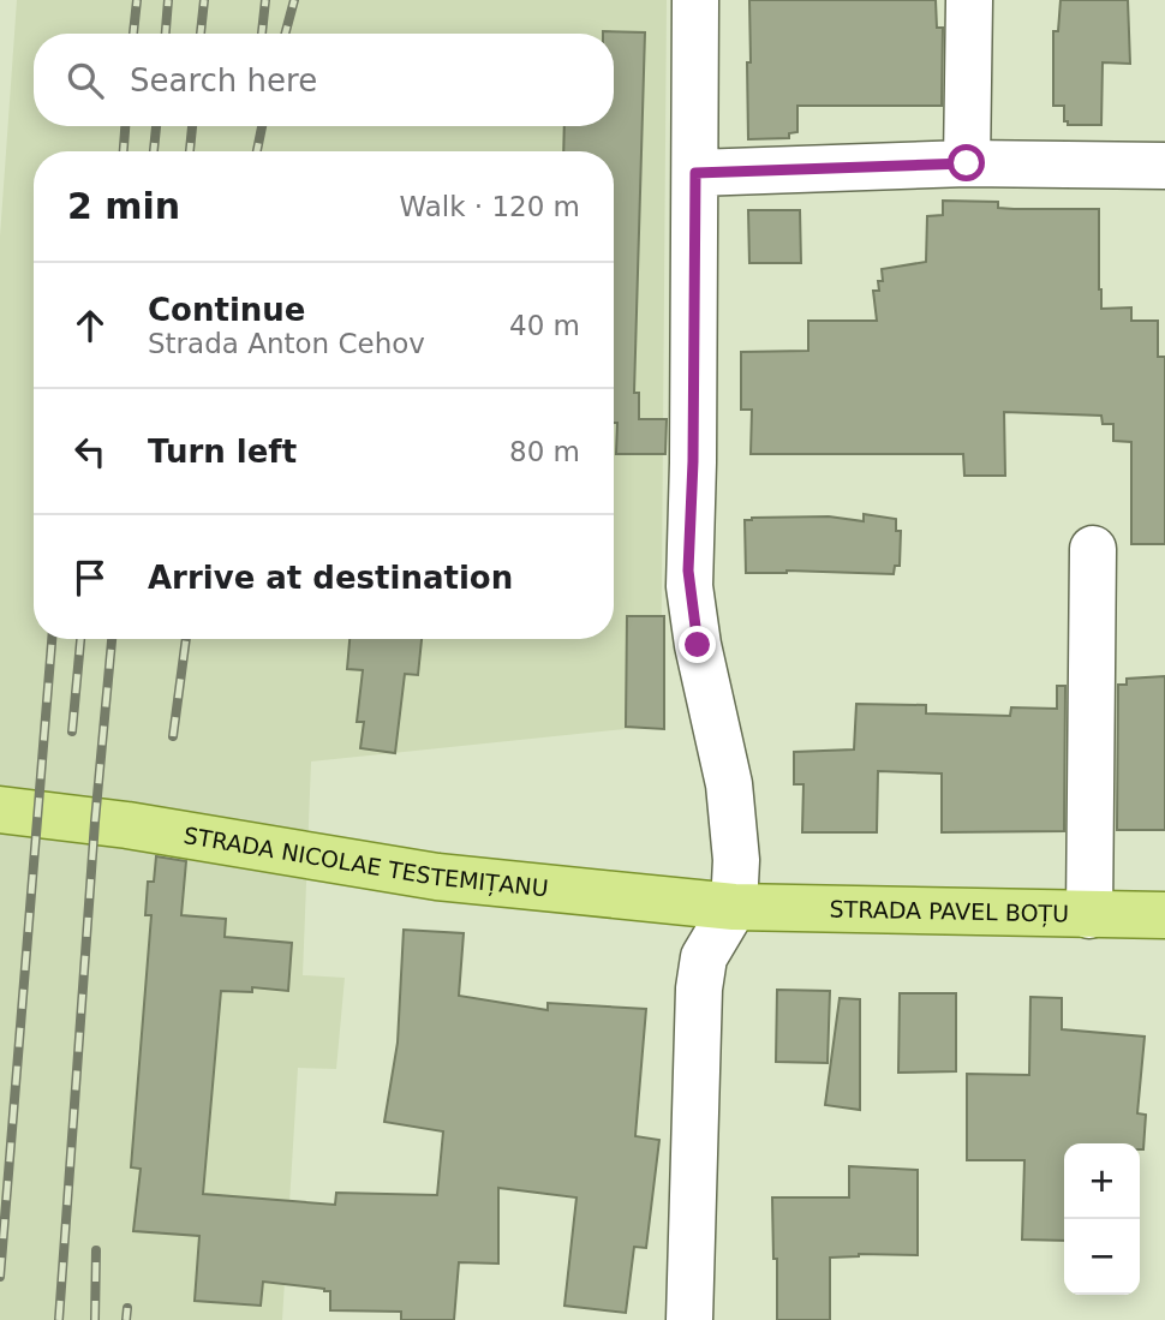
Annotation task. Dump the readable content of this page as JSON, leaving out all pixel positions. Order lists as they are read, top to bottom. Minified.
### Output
{"streets":{"main road":["STRADA NICOLAE TESTEMIȚANU","STRADA PAVEL BOȚU"]},"crossings":[["STRADA NICOLAE TESTEMIȚANU","STRADA PAVEL BOȚU"]],"page":{"search":"Search here","heading":["2 min","Walk · 120 m"],"list":[["Continue","Strada Anton Cehov","40 m"],["Turn left","80 m"],"Arrive at destination"],"map_buttons":["+","−"]}}
